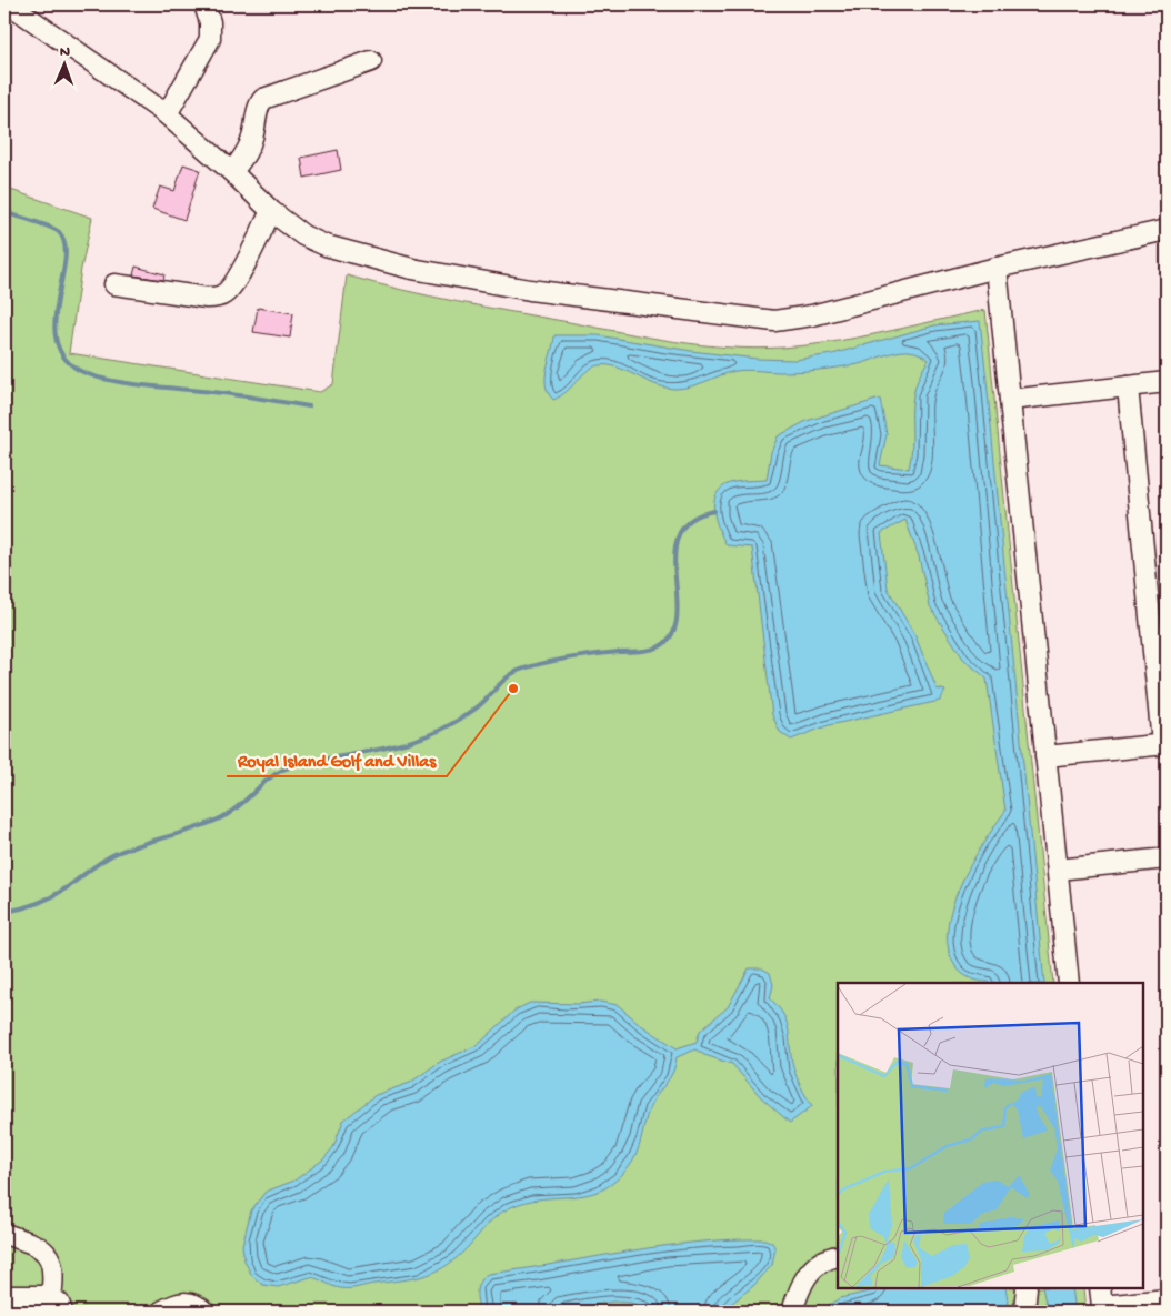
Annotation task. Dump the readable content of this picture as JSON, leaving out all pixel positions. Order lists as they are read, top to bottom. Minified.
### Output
{"places":["Royal Island Golf and Villas"],"north":"top"}
